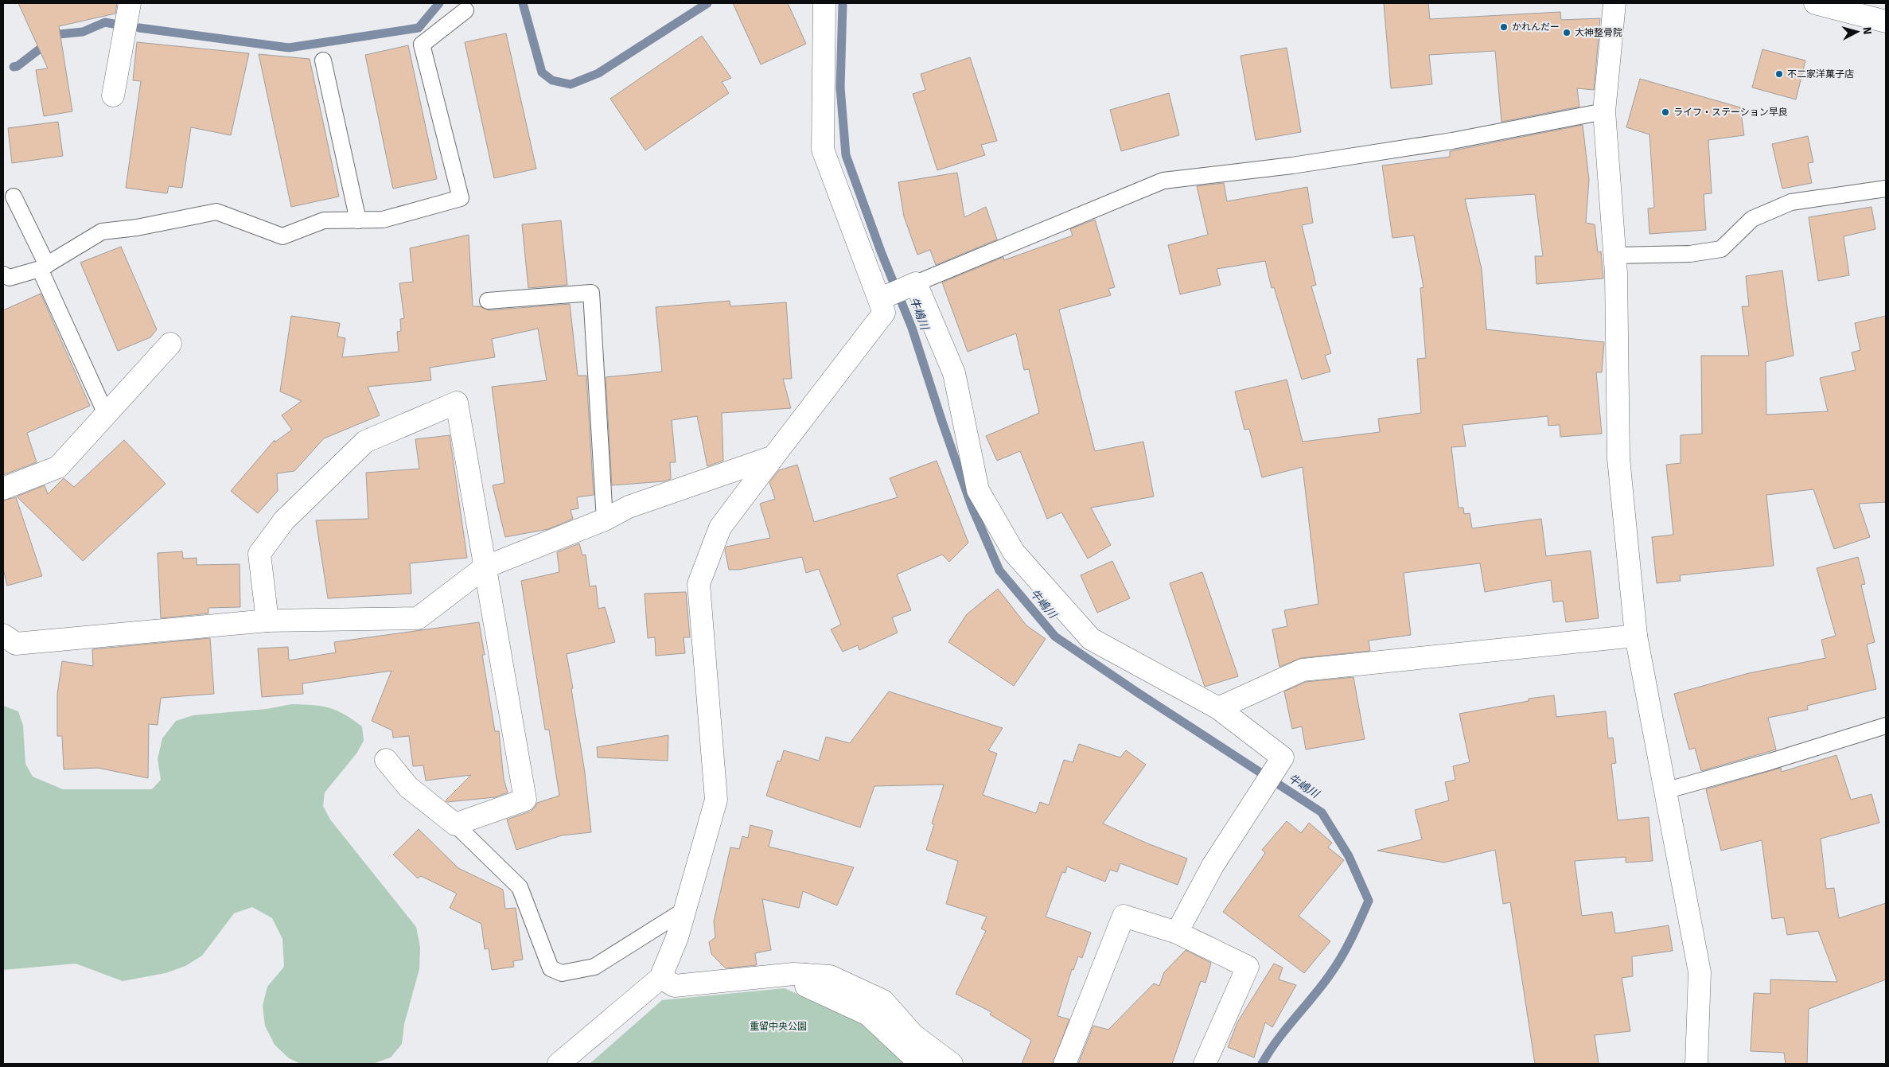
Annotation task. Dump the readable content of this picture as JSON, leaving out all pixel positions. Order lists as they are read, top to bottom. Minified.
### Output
{"water":["牛嶋川"],"parks":["重留中央公園"],"places":["かれんだー","大神整骨院","不二家洋菓子店","ライフ・ステーション早良"],"north":"right"}
